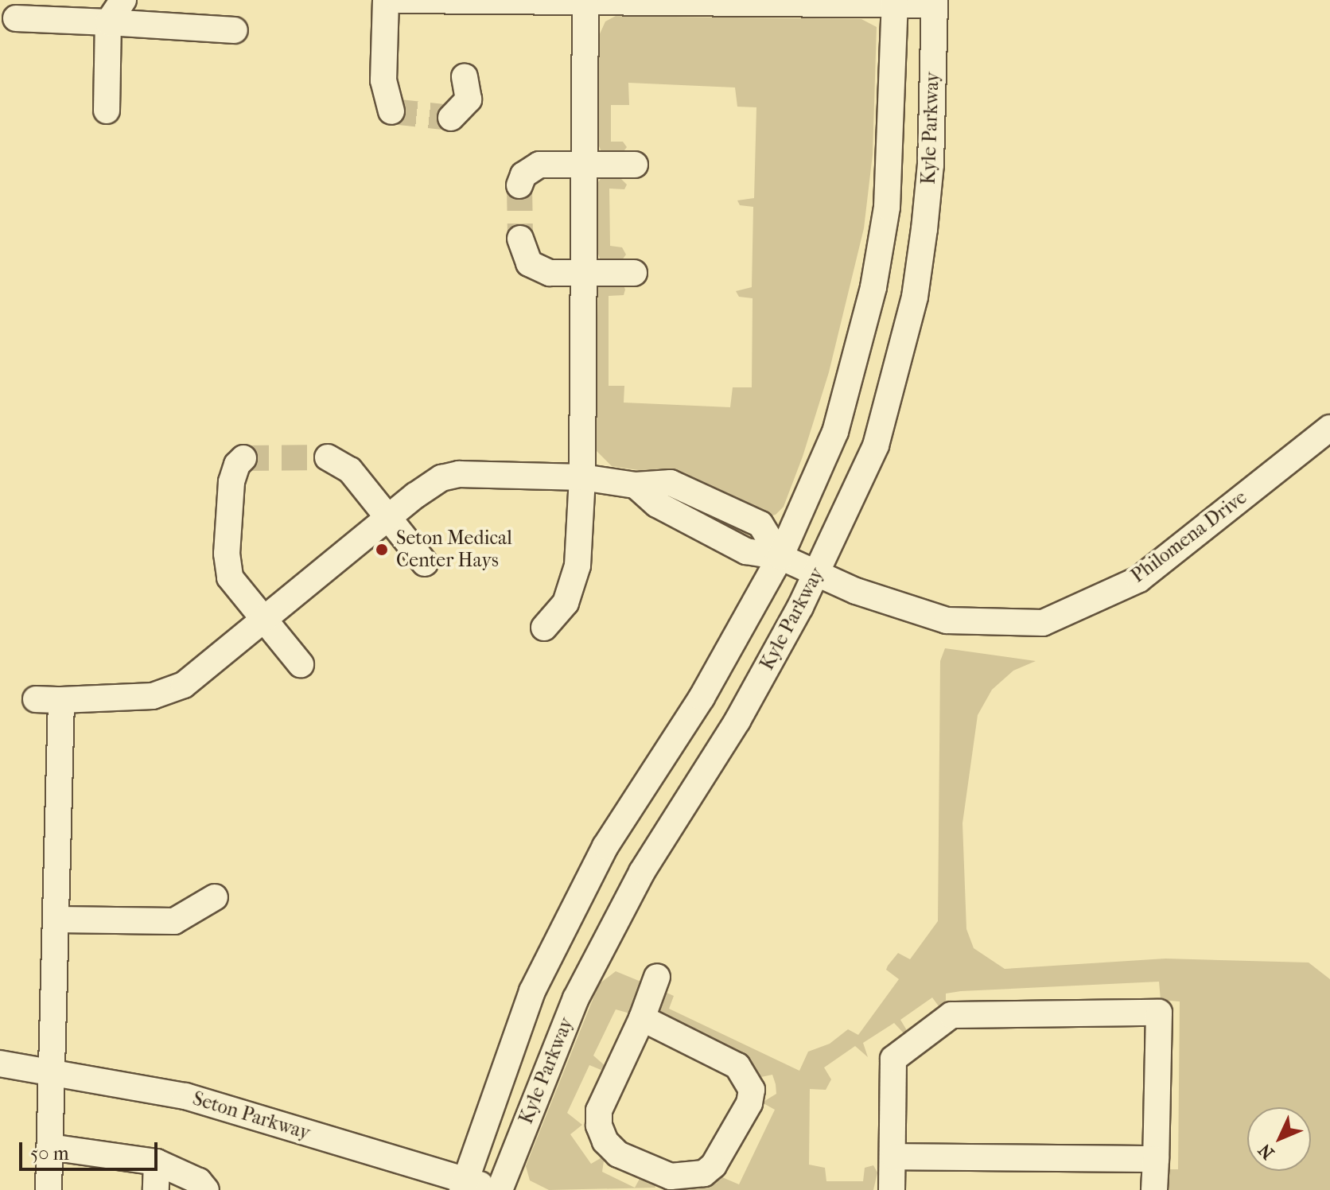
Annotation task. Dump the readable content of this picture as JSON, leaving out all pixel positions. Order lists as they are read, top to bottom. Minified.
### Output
{"streets":{"street":["Kyle Parkway","Philomena Drive","Seton Parkway"]},"crossings":[["Kyle Parkway","Philomena Drive"],["Kyle Parkway","Seton Parkway"]],"places":["Seton Medical Center Hays"],"scale_bar":"50 m","north":"bottom left"}
